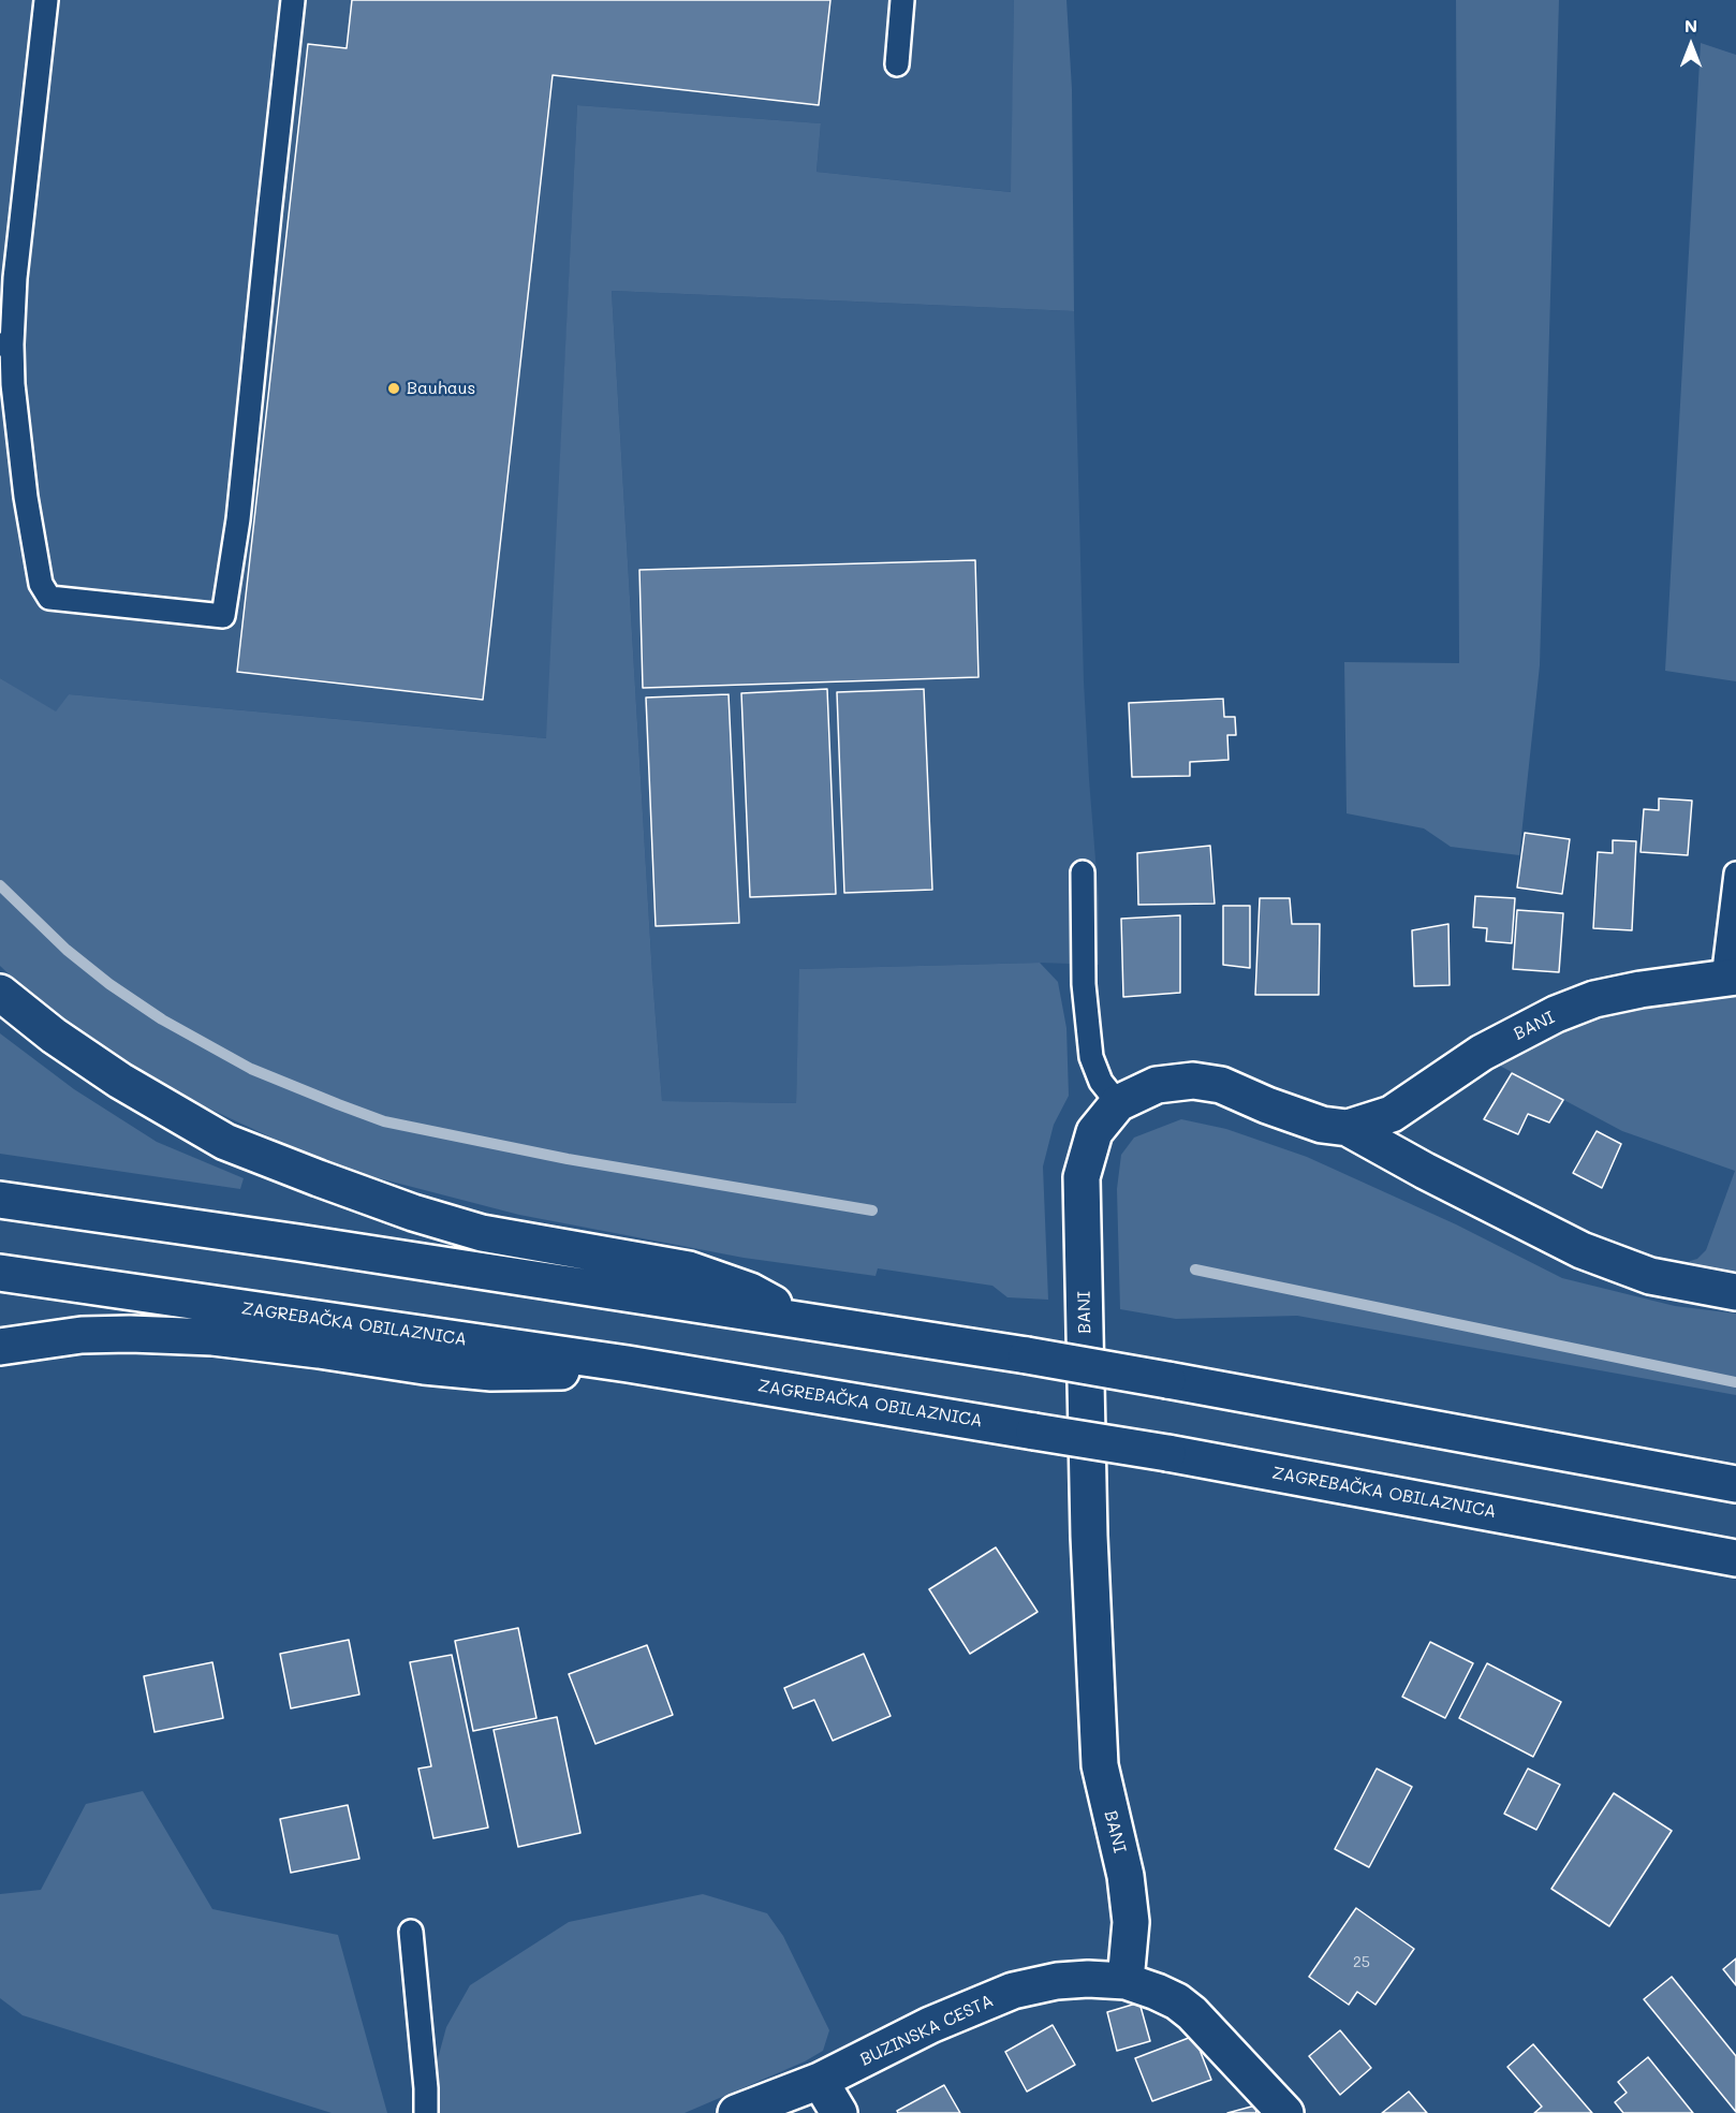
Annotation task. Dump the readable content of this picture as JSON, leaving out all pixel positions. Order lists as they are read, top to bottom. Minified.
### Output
{"streets":{"main road":["BANI","ZAGREBAČKA OBILAZNICA","BUZINSKA CESTA"]},"crossings":[["BANI","BUZINSKA CESTA"]],"places":["Bauhaus"],"house_numbers":["25"],"north":"top"}
